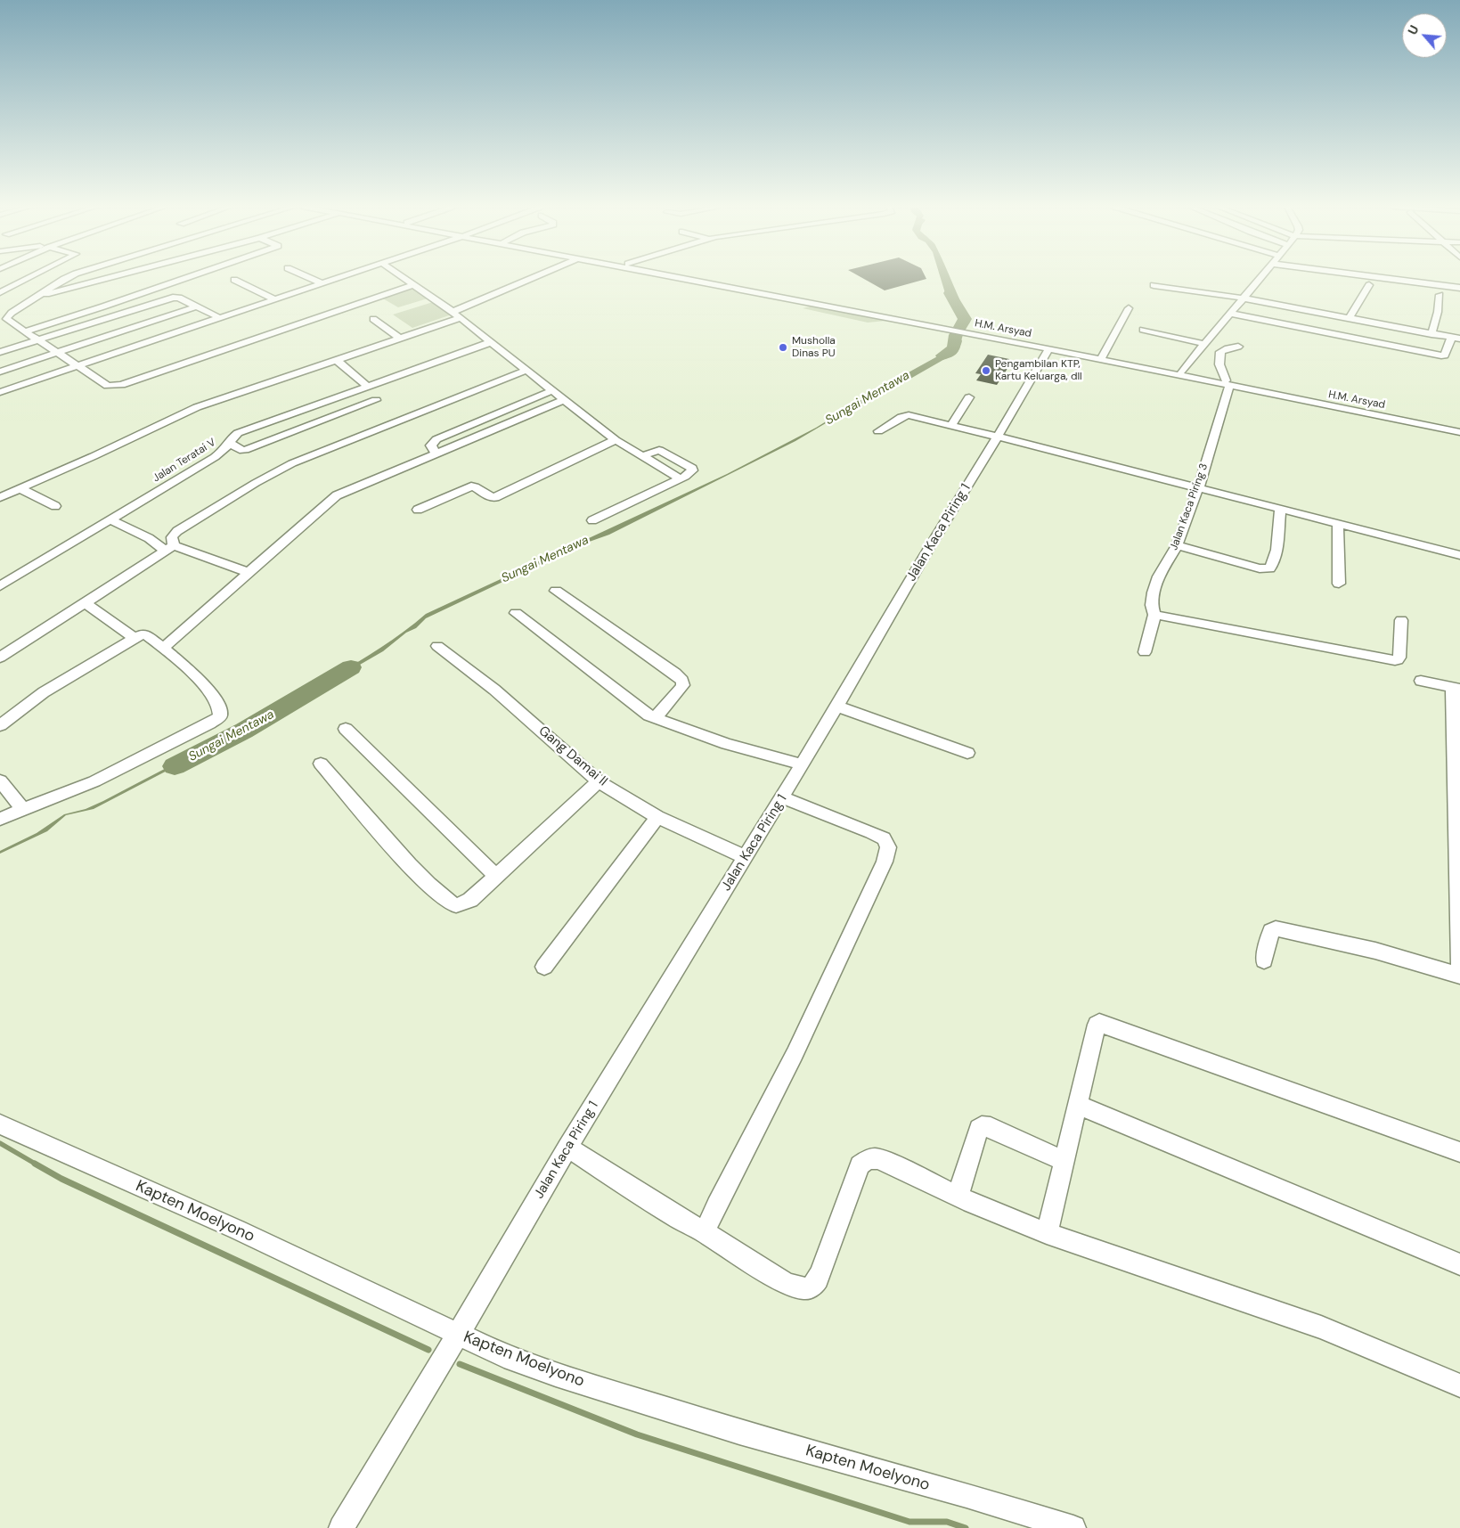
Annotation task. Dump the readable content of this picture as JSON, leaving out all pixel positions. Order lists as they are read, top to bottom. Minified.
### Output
{"streets":{"street":["H.M. Arsyad","Jalan Teratai V","Jalan Kaca Piring 3","Jalan Kaca Piring 1","Gang Damai II","Kapten Moelyono"]},"crossings":[["H.M. Arsyad","Jalan Kaca Piring 3"],["H.M. Arsyad","Jalan Kaca Piring 1"],["Jalan Kaca Piring 1","Gang Damai II"],["Jalan Kaca Piring 1","Kapten Moelyono"]],"water":["Sungai Mentawa"],"places":["Musholla Dinas PU","Pengambilan KTP, Kartu Keluarga, dll"],"north":"top left"}
